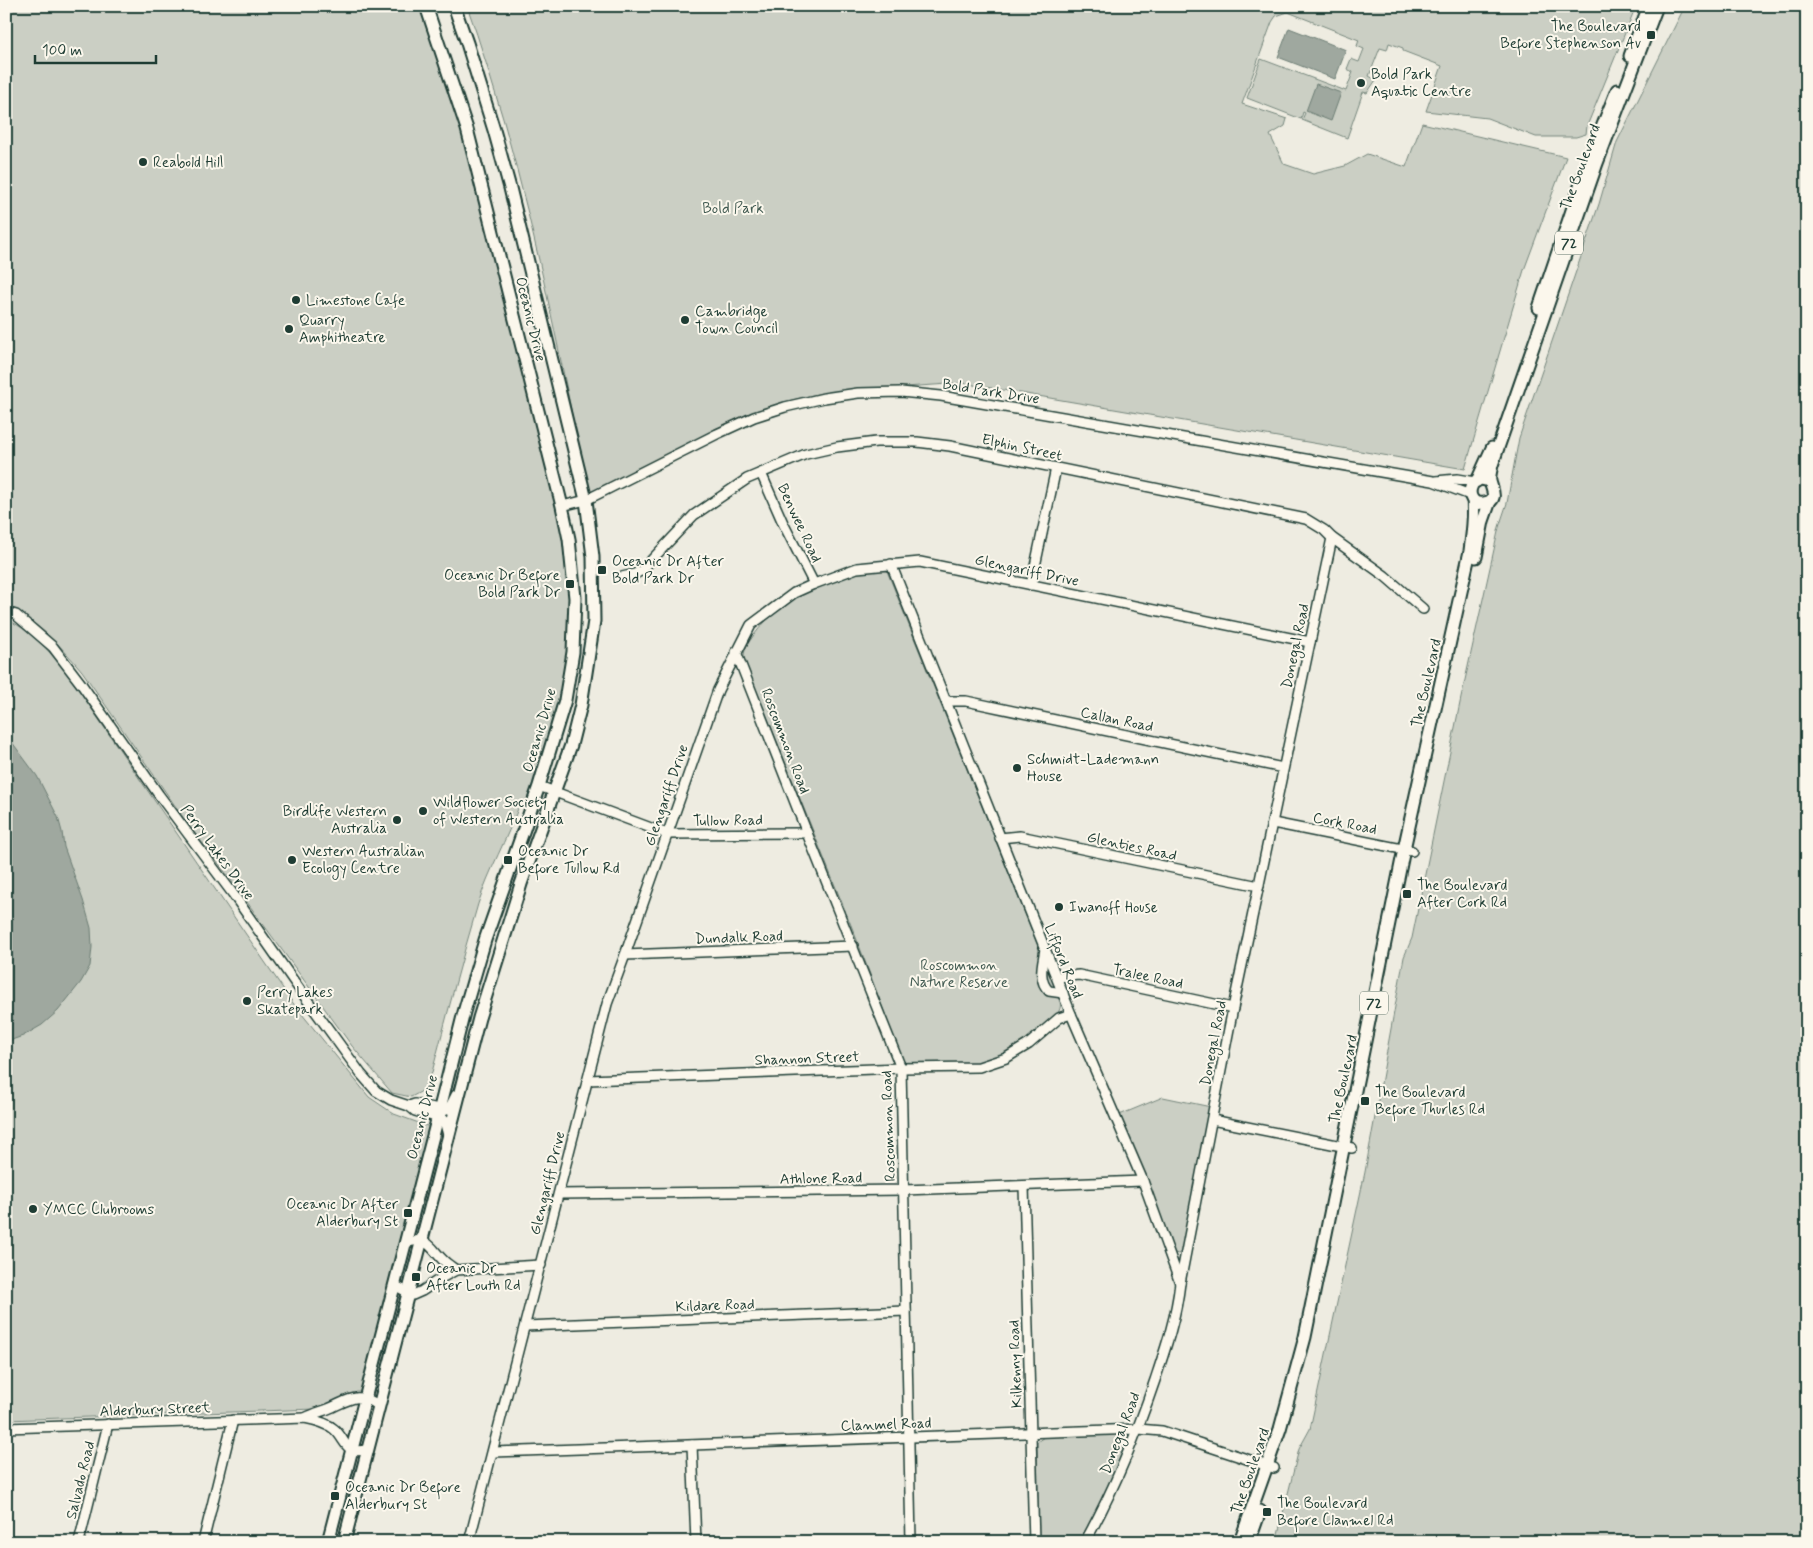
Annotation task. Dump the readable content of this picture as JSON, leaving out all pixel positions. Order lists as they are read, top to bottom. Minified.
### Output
{"streets":{"main road":["The Boulevard","72","Oceanic Drive"],"street":["Bold Park Drive","Elphin Street","Benwee Road","Glengariff Drive","Donegal Road","Callan Road","Roscommon Road","Tullow Road","Cork Road","Glenties Road","Perry Lakes Drive","Dundalk Road","Lifford Road","Tralee Road","Shannon Street","Athlone Road","Kildare Road","Kilkenny Road","Alderbury Street","Clanmel Road","Salvado Road"]},"crossings":[["The Boulevard","Bold Park Drive"],["The Boulevard","Cork Road"],["The Boulevard","Clanmel Road"],["Oceanic Drive","Bold Park Drive"],["Oceanic Drive","Tullow Road"],["Oceanic Drive","Perry Lakes Drive"],["Oceanic Drive","Alderbury Street"],["Elphin Street","Benwee Road"],["Elphin Street","Donegal Road"],["Benwee Road","Glengariff Drive"],["Glengariff Drive","Donegal Road"],["Glengariff Drive","Roscommon Road"],["Glengariff Drive","Tullow Road"],["Glengariff Drive","Dundalk Road"],["Glengariff Drive","Lifford Road"],["Glengariff Drive","Shannon Street"],["Glengariff Drive","Athlone Road"],["Glengariff Drive","Kildare Road"],["Glengariff Drive","Clanmel Road"],["Donegal Road","Callan Road"],["Donegal Road","Cork Road"],["Donegal Road","Glenties Road"],["Donegal Road","Lifford Road"],["Donegal Road","Tralee Road"],["Donegal Road","Clanmel Road"],["Callan Road","Lifford Road"],["Roscommon Road","Tullow Road"],["Roscommon Road","Dundalk Road"],["Roscommon Road","Shannon Street"],["Roscommon Road","Athlone Road"],["Roscommon Road","Kildare Road"],["Roscommon Road","Clanmel Road"],["Glenties Road","Lifford Road"],["Lifford Road","Tralee Road"],["Lifford Road","Shannon Street"],["Lifford Road","Athlone Road"],["Athlone Road","Kilkenny Road"],["Kilkenny Road","Clanmel Road"],["Alderbury Street","Salvado Road"]],"parks":["Bold Park","Roscommon Nature Reserve"],"places":{"transit":["The Boulevard Before Stephenson Av","Oceanic Dr After Bold Park Dr","Oceanic Dr Before Bold Park Dr","Oceanic Dr Before Tullow Rd","The Boulevard After Cork Rd","The Boulevard Before Thurles Rd","Oceanic Dr After Alderbury St","Oceanic Dr After Louth Rd","Oceanic Dr Before Alderbury St","The Boulevard Before Clanmel Rd"],"other":["Bold Park Aquatic Centre","Reabold Hill","Limestone Cafe","Cambridge Town Council","Quarry Amphitheatre","Schmidt-Lademann House","Wildflower Society of Western Australia","Birdlife Western Australia","Western Australian Ecology Centre","Iwanoff House","Perry Lakes Skatepark","YMCC Clubrooms"]},"scale_bar":"100 m"}
